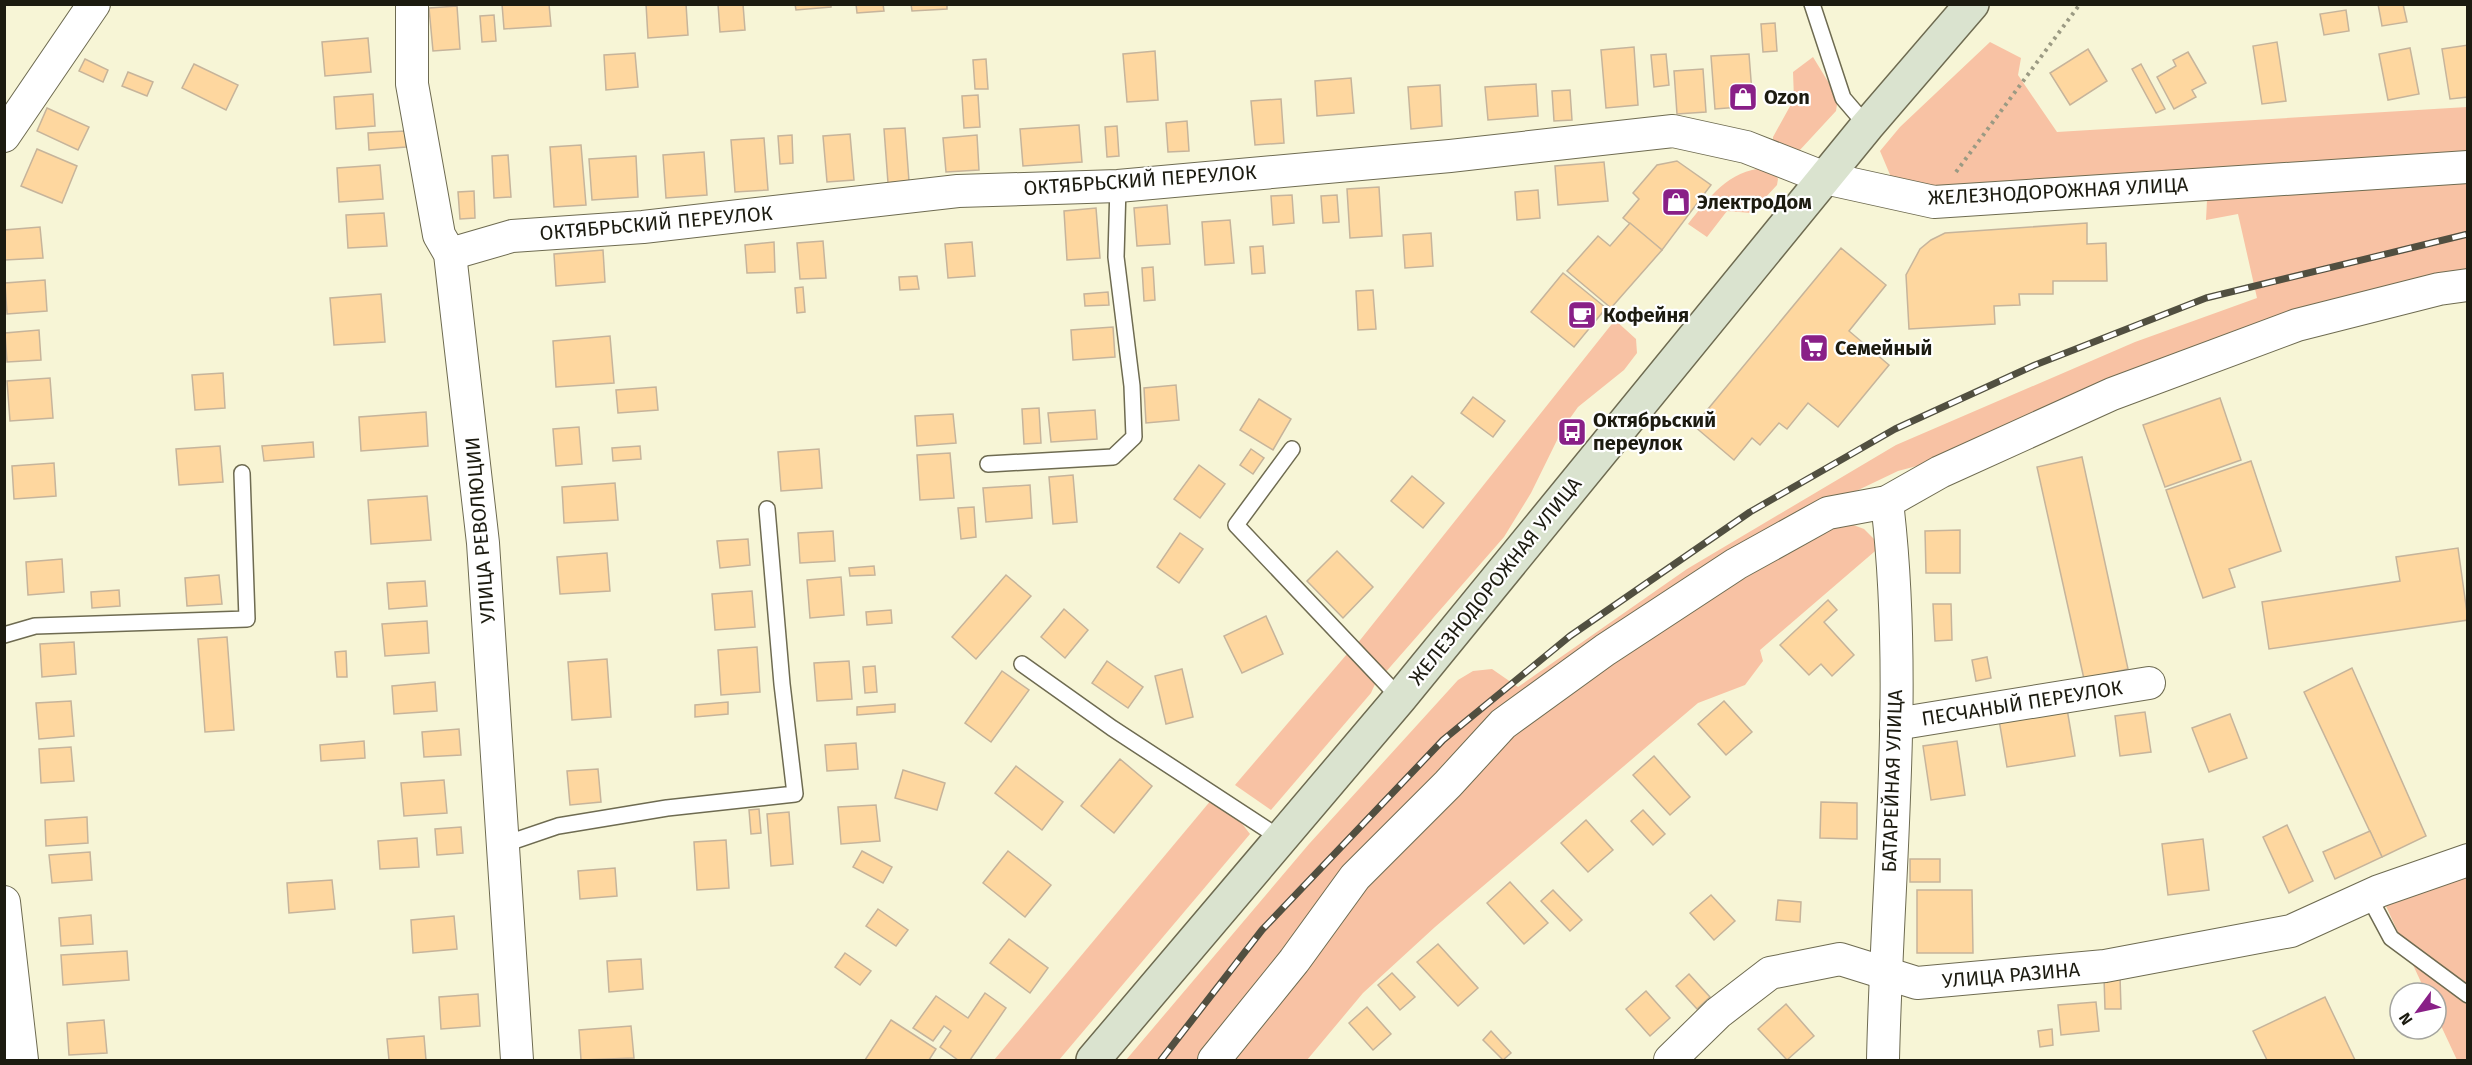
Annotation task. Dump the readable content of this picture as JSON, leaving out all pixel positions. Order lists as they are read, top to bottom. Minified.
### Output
{"streets":{"main road":["ЖЕЛЕЗНОДОРОЖНАЯ УЛИЦА"],"street":["ОКТЯБРЬСКИЙ ПЕРЕУЛОК","УЛИЦА РЕВОЛЮЦИИ","ПЕСЧАНЫЙ ПЕРЕУЛОК","БАТАРЕЙНАЯ УЛИЦА","УЛИЦА РАЗИНА"]},"crossings":[["ОКТЯБРЬСКИЙ ПЕРЕУЛОК","ЖЕЛЕЗНОДОРОЖНАЯ УЛИЦА"],["ОКТЯБРЬСКИЙ ПЕРЕУЛОК","УЛИЦА РЕВОЛЮЦИИ"],["ПЕСЧАНЫЙ ПЕРЕУЛОК","БАТАРЕЙНАЯ УЛИЦА"],["БАТАРЕЙНАЯ УЛИЦА","УЛИЦА РАЗИНА"]],"places":{"shop":["Ozon","ЭлектроДом"],"cafe":["Кофейня"],"supermarket":["Семейный"],"bus stop":["Октябрьский переулок"]},"north":"bottom left"}
